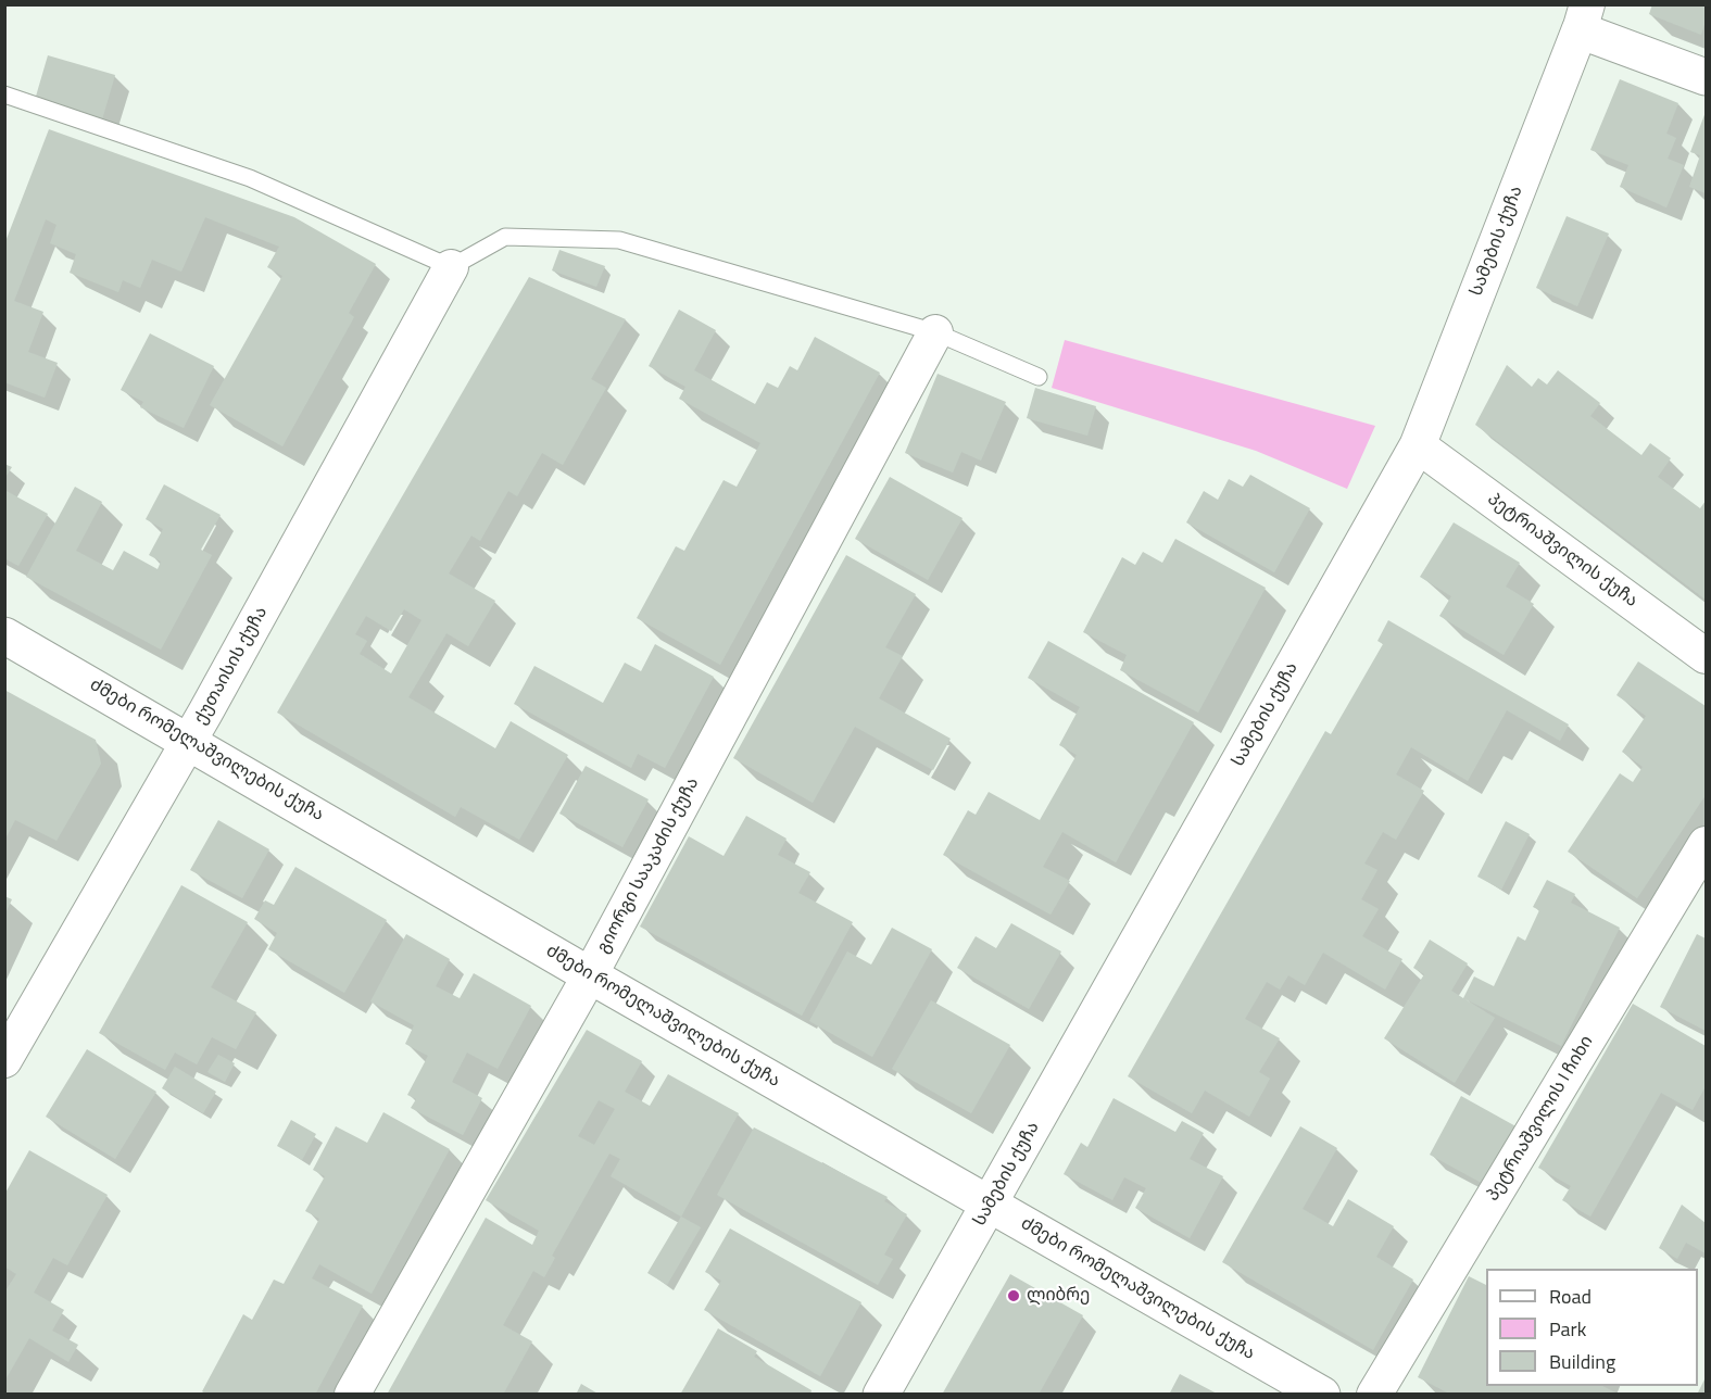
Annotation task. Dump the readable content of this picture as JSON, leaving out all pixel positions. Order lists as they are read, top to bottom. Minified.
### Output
{"streets":{"street":["სამების ქუჩა","პეტრიაშვილის ქუჩა","ქუთაისის ქუჩა","ძმები რომელაშვილების ქუჩა","გიორგი სააკაძის ქუჩა","პეტრიაშვილის I ჩიხი"]},"crossings":[["სამების ქუჩა","პეტრიაშვილის ქუჩა"],["სამების ქუჩა","ძმები რომელაშვილების ქუჩა"],["ქუთაისის ქუჩა","ძმები რომელაშვილების ქუჩა"],["ძმები რომელაშვილების ქუჩა","გიორგი სააკაძის ქუჩა"]],"places":["ლიბრე"],"legend":["Road","Park","Building"]}
